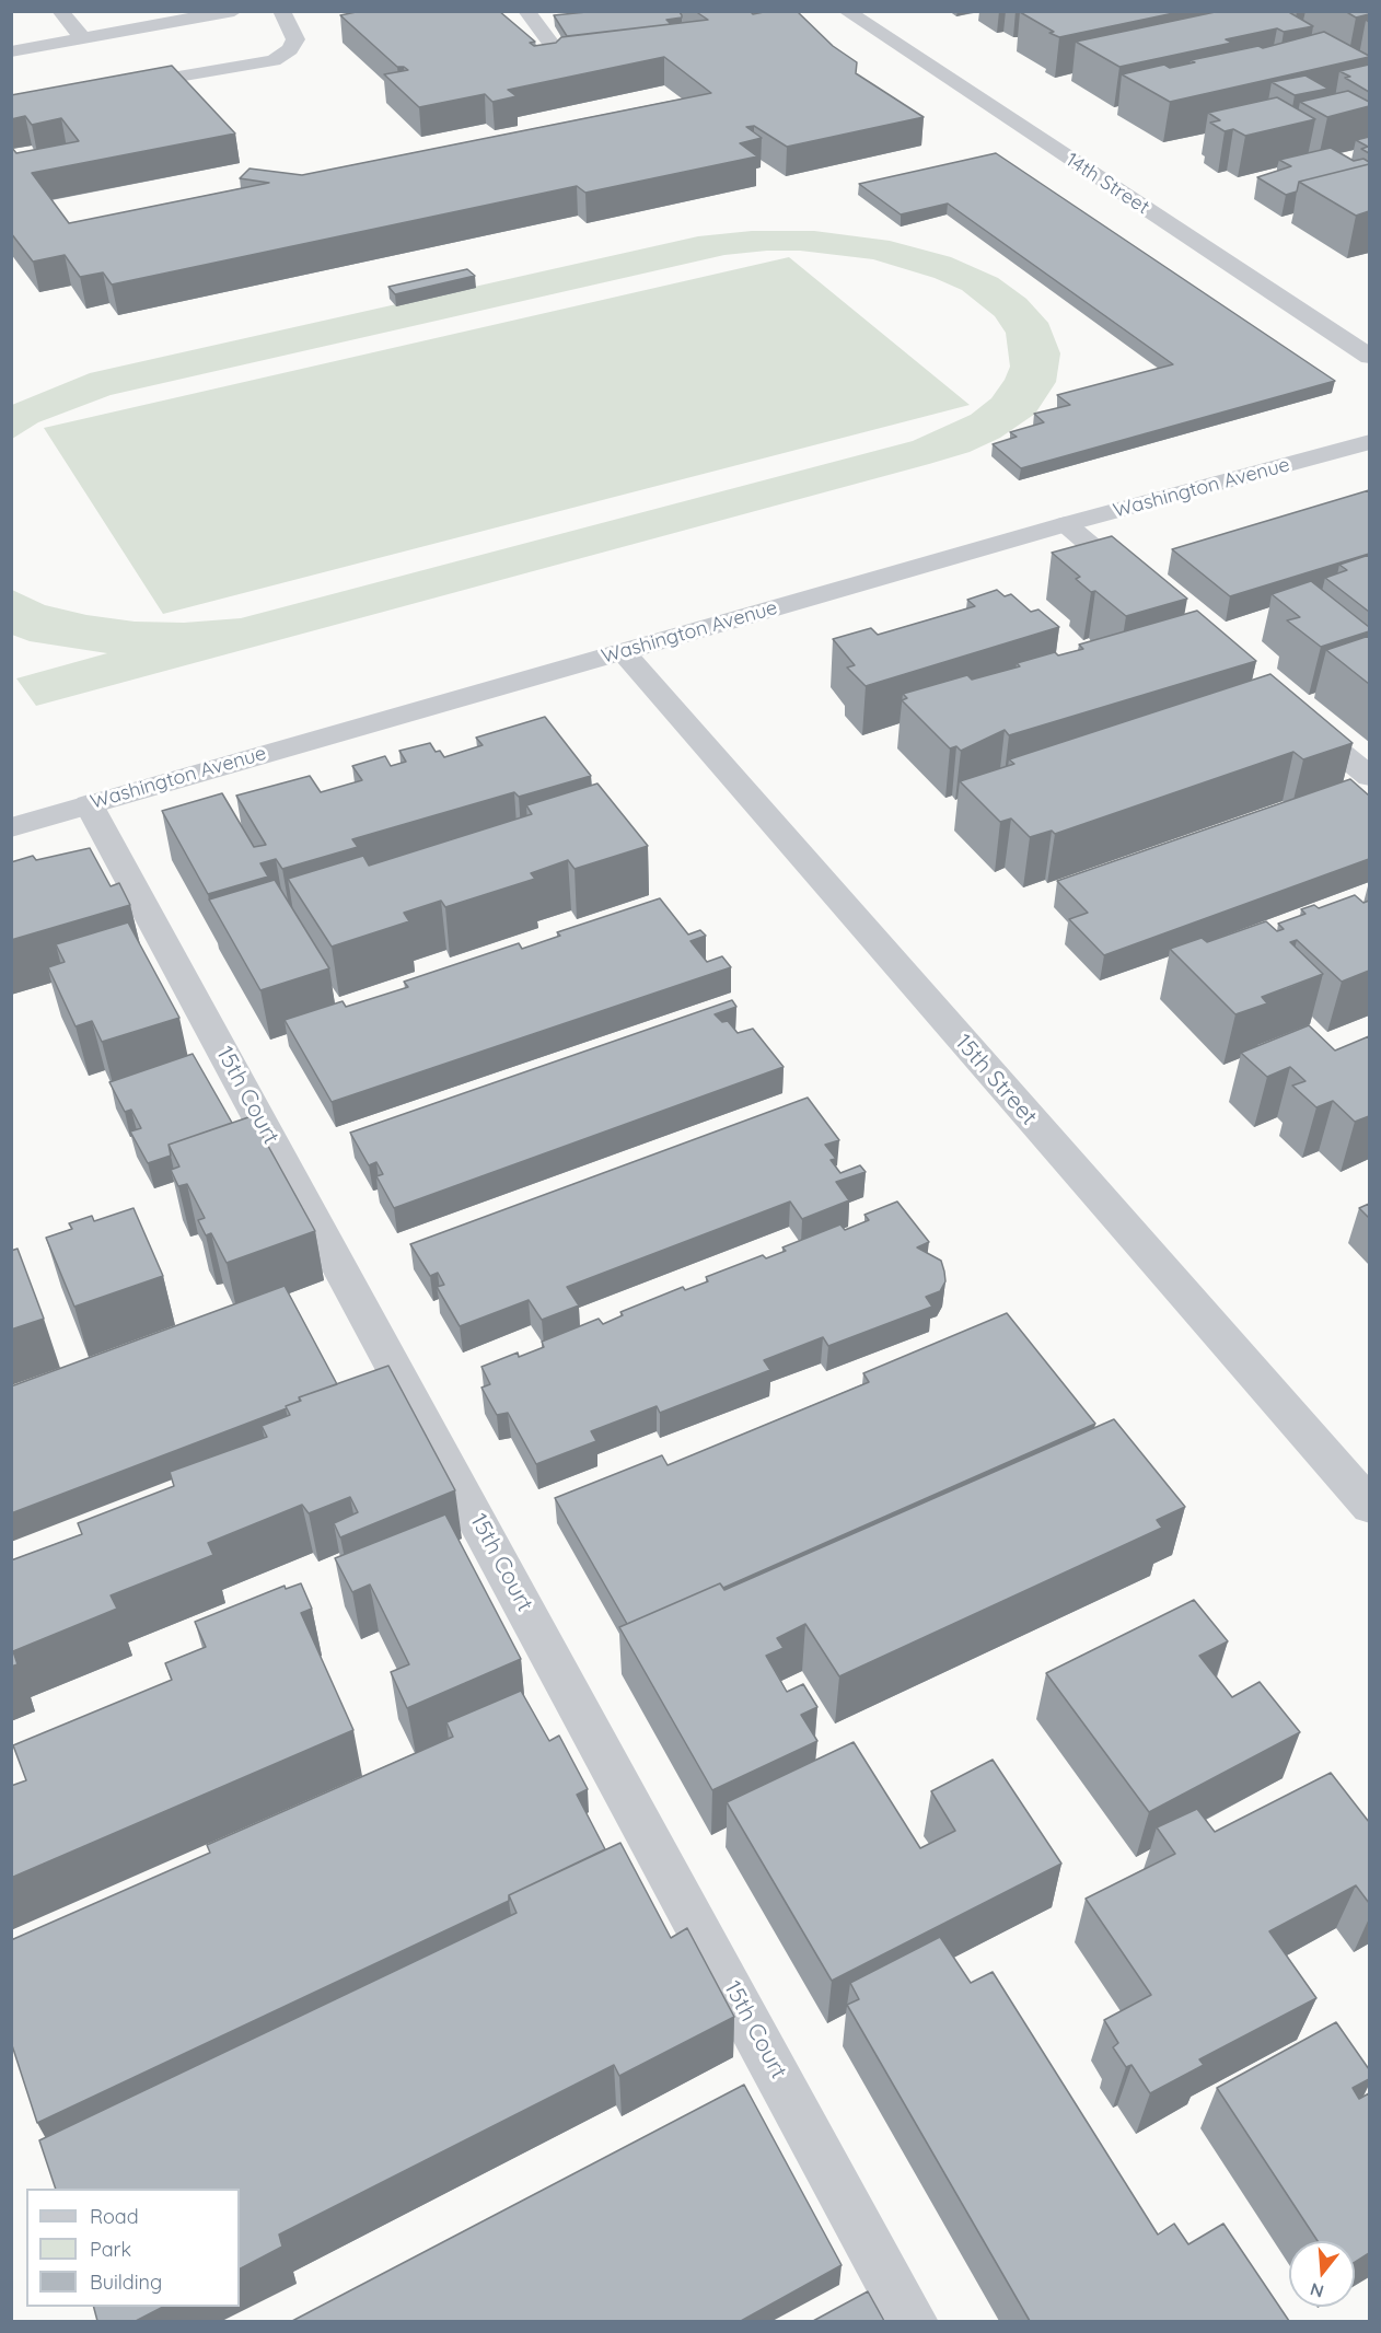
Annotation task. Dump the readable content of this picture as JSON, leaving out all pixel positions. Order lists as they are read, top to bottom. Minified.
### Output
{"streets":{"street":["14th Street","Washington Avenue","15th Street","15th Court"]},"crossings":[["Washington Avenue","15th Street"],["Washington Avenue","15th Court"]],"legend":["Road","Park","Building"],"north":"bottom"}
